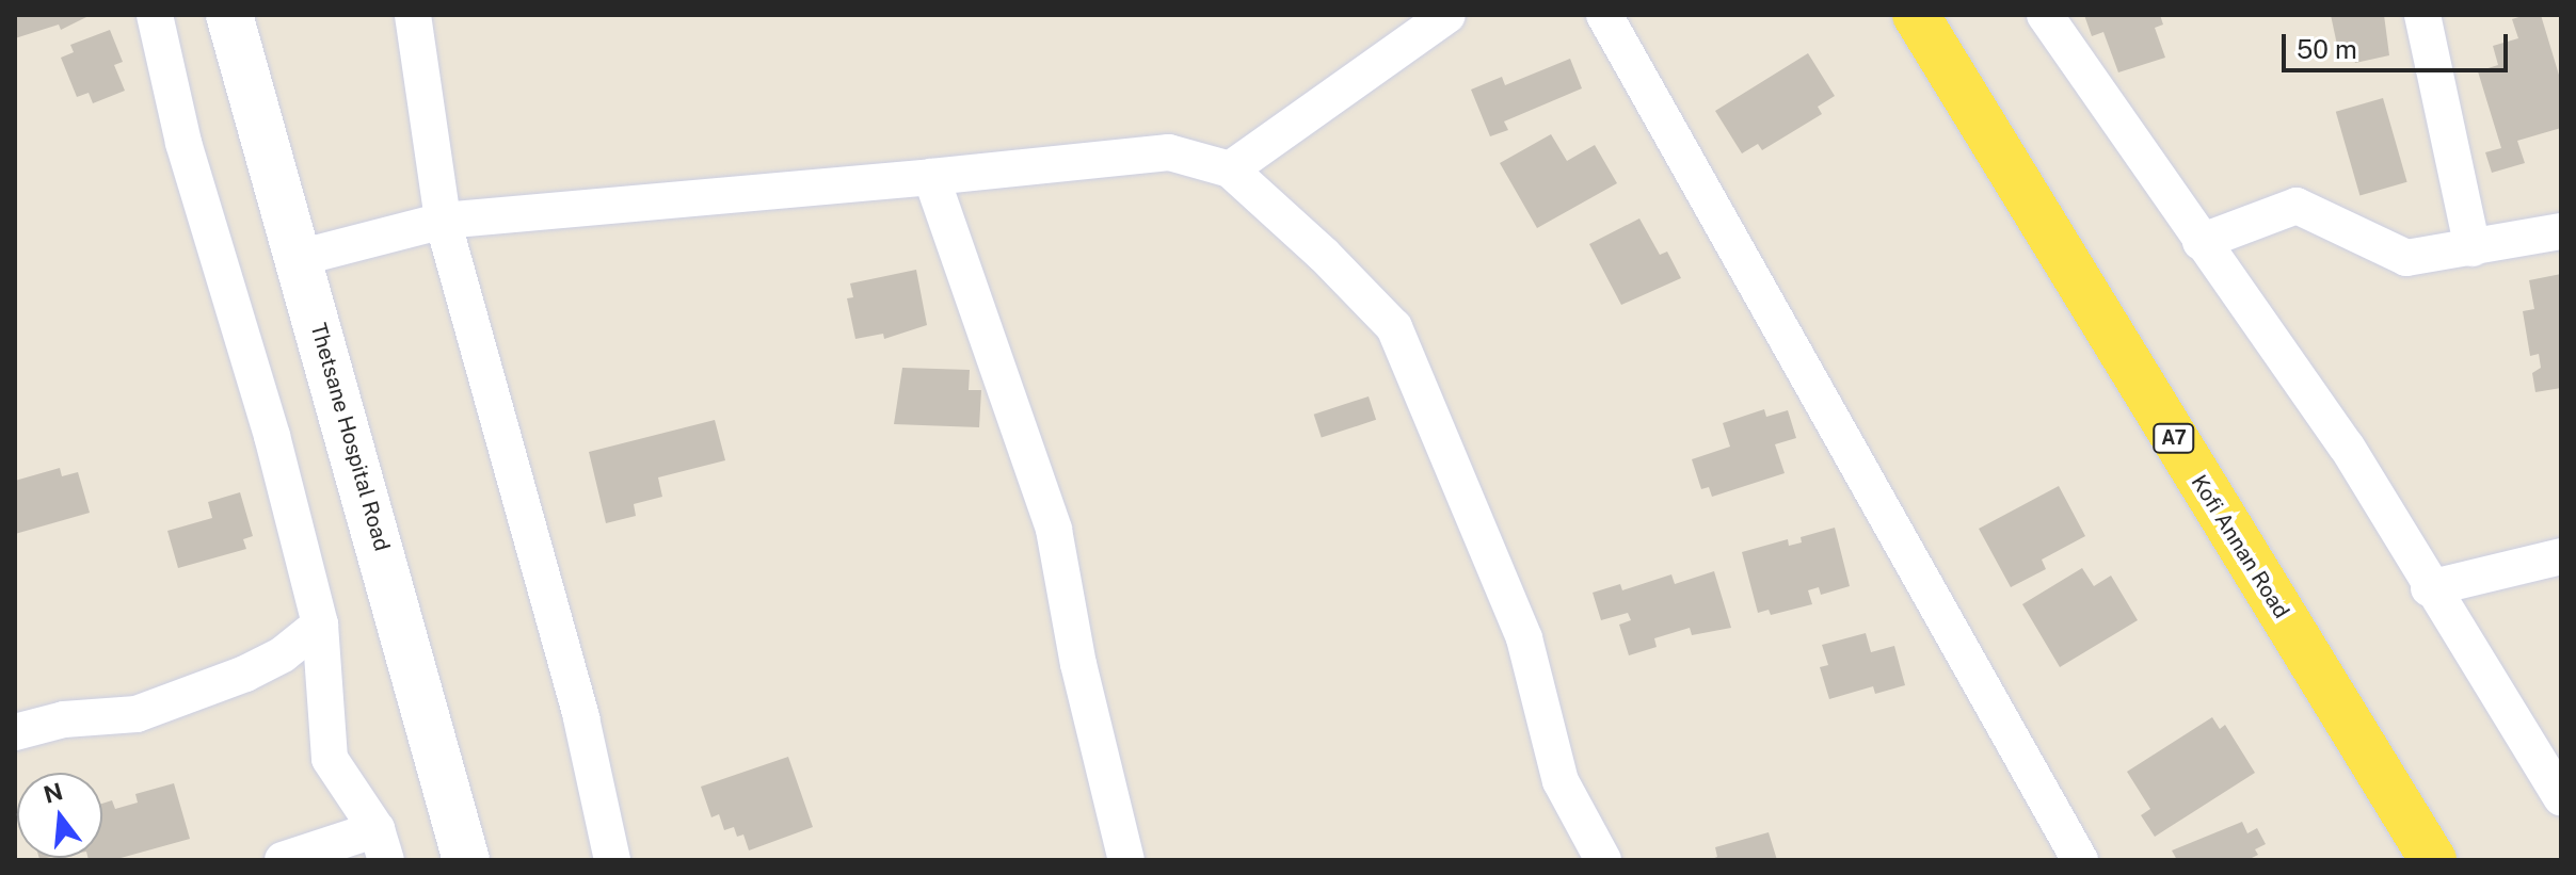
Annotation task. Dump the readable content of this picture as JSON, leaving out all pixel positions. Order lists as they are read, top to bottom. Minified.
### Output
{"streets":{"main road":["Thetsane Hospital Road","A7","Kofi Annan Road"]},"scale_bar":"50 m","north":"top"}
